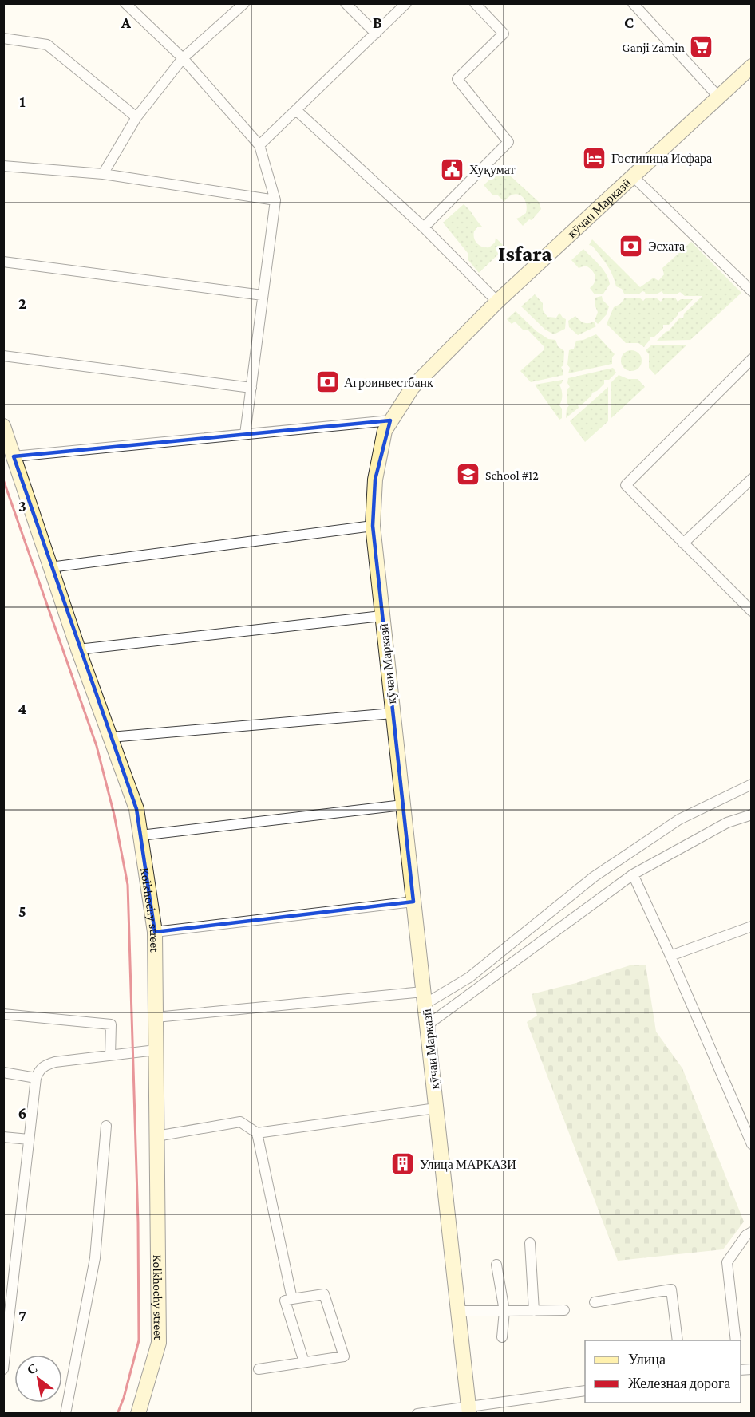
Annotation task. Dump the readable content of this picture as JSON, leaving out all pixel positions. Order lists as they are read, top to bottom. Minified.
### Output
{"streets":{"main road":["кӯчаи Марказӣ","Kolkhochy street"]},"districts":["Isfara"],"places":{"supermarket":["Ganji Zamin"],"hotel":["Гостиница Исфара"],"public building":["Хуқумат"],"bank":["Эсхата","Агроинвестбанк"],"school or university":["School #12"],"building":["Улица МАРКАЗИ"]},"legend":["Улица","Железная дорога"],"north":"top left","grid":{"columns":["A","B","C"],"rows":["1","2","3","4","5","6","7"]}}
